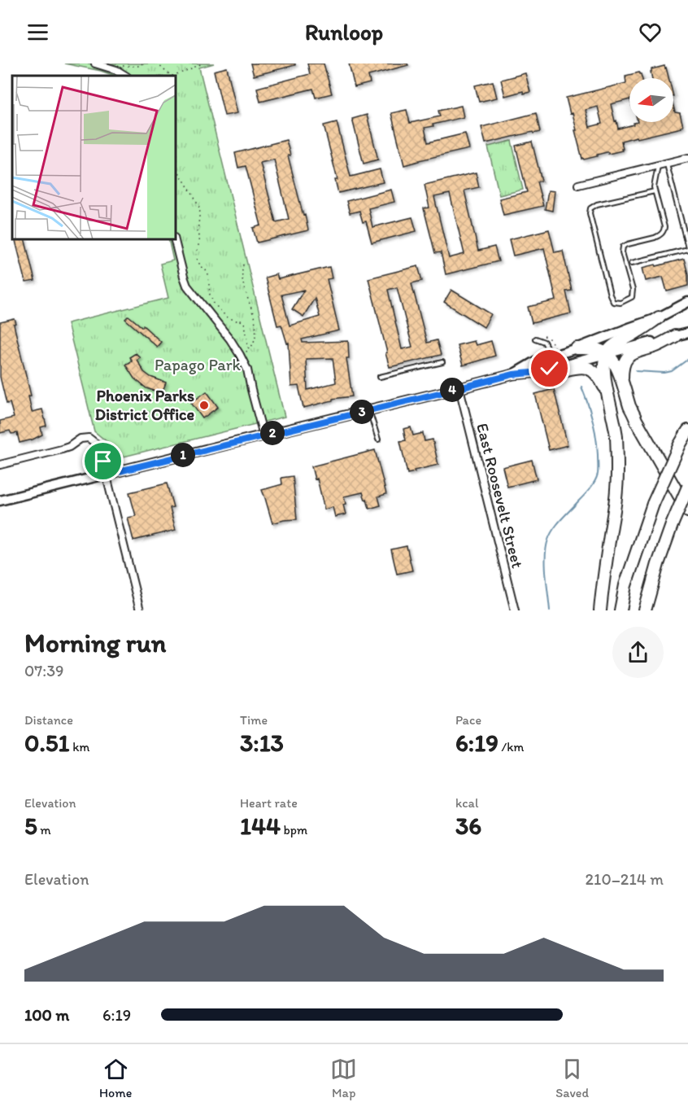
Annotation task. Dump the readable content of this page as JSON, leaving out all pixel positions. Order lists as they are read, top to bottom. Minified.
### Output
{"streets":{"street":["East Roosevelt Street"]},"parks":["Papago Park"],"places":["Phoenix Parks District Office"],"north":"left","page":{"header":"Runloop","pins":["4","3","2","1"],"heading":["Morning run","07:39"],"stats":[["Distance","0.51 km"],["Time","3:13"],["Pace","6:19 /km"],["Elevation","5 m"],["Heart rate","144 bpm"],["kcal","36"]],"chart":["Elevation","210–214 m"],"list":[{"name":"100 m","note":"6:19"}],"tabs":["Home","Map","Saved"]}}
